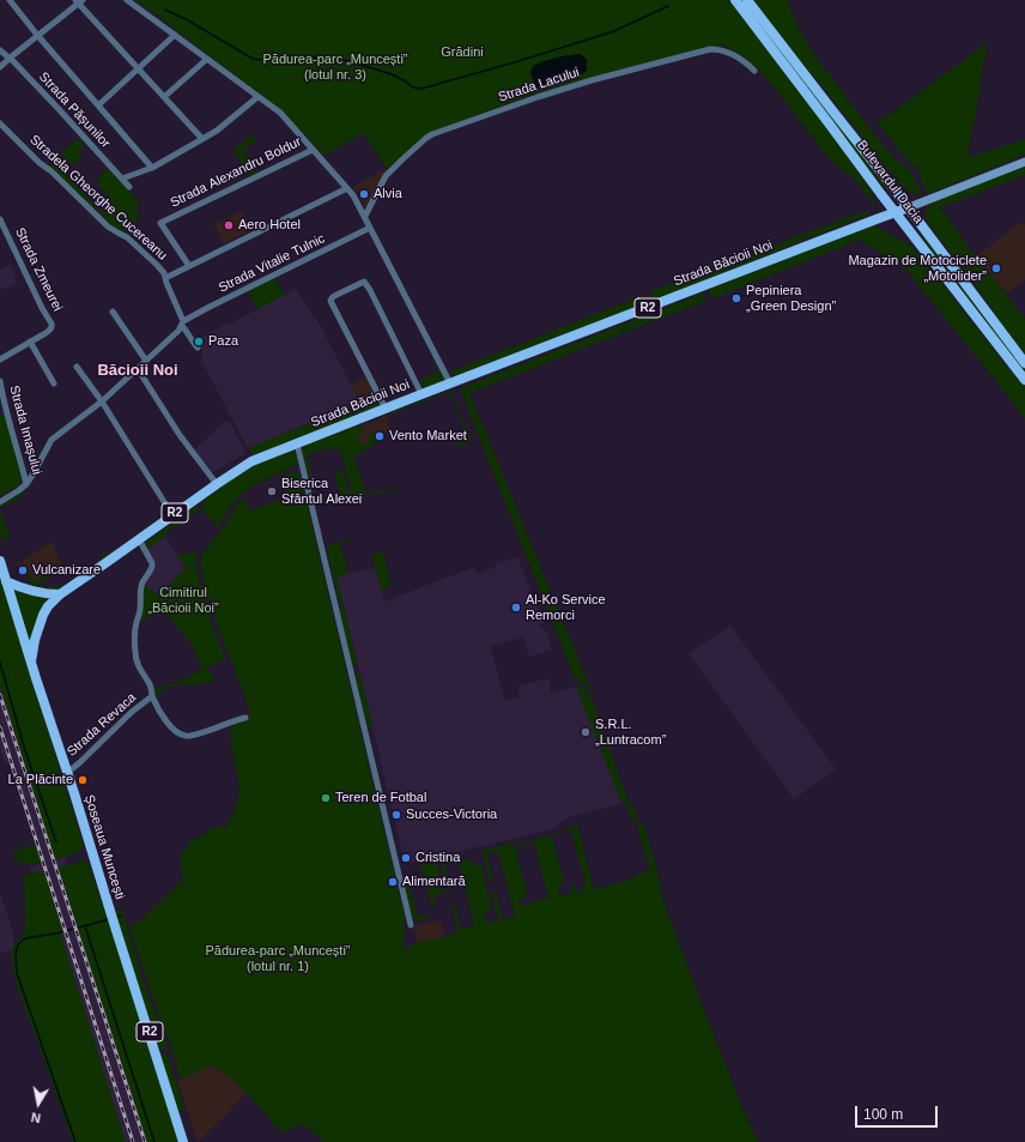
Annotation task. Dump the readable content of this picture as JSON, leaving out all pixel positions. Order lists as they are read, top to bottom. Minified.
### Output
{"streets":{"main road":["Bulevardul Dacia","Strada Băcioii Noi","R2","Șoseaua Muncești"],"street":["Strada Lacului","Strada Pășunilor","Strada Alexandru Boldur","Stradela Gheorghe Cucereanu","Strada Vitalie Tulnic","Strada Zmeurei","Strada Imașului","Strada Revaca"]},"crossings":[["Bulevardul Dacia","Strada Băcioii Noi"],["Stradela Gheorghe Cucereanu","Strada Vitalie Tulnic"],["Strada Vitalie Tulnic","Strada Imașului"],["Strada Băcioii Noi","Șoseaua Muncești"],["Strada Revaca","Șoseaua Muncești"]],"districts":["Băcioii Noi"],"parks":["Grădini","Pădurea-parc „Muncești” (lotul nr. 3)","Cimitirul „Băcioii Noi”","Pădurea-parc „Muncești” (lotul nr. 1)"],"places":["Alvia","Aero Hotel","Magazin de Motociclete „Motolider”","Pepiniera „Green Design”","Paza","Vento Market","Biserica Sfântul Alexei","Vulcanizare","Al-Ko Service Remorci","S.R.L. „Luntracom”","La Plăcinte","Teren de Fotbal","Succes-Victoria","Cristina","Alimentară"],"scale_bar":"100 m","north":"bottom"}
